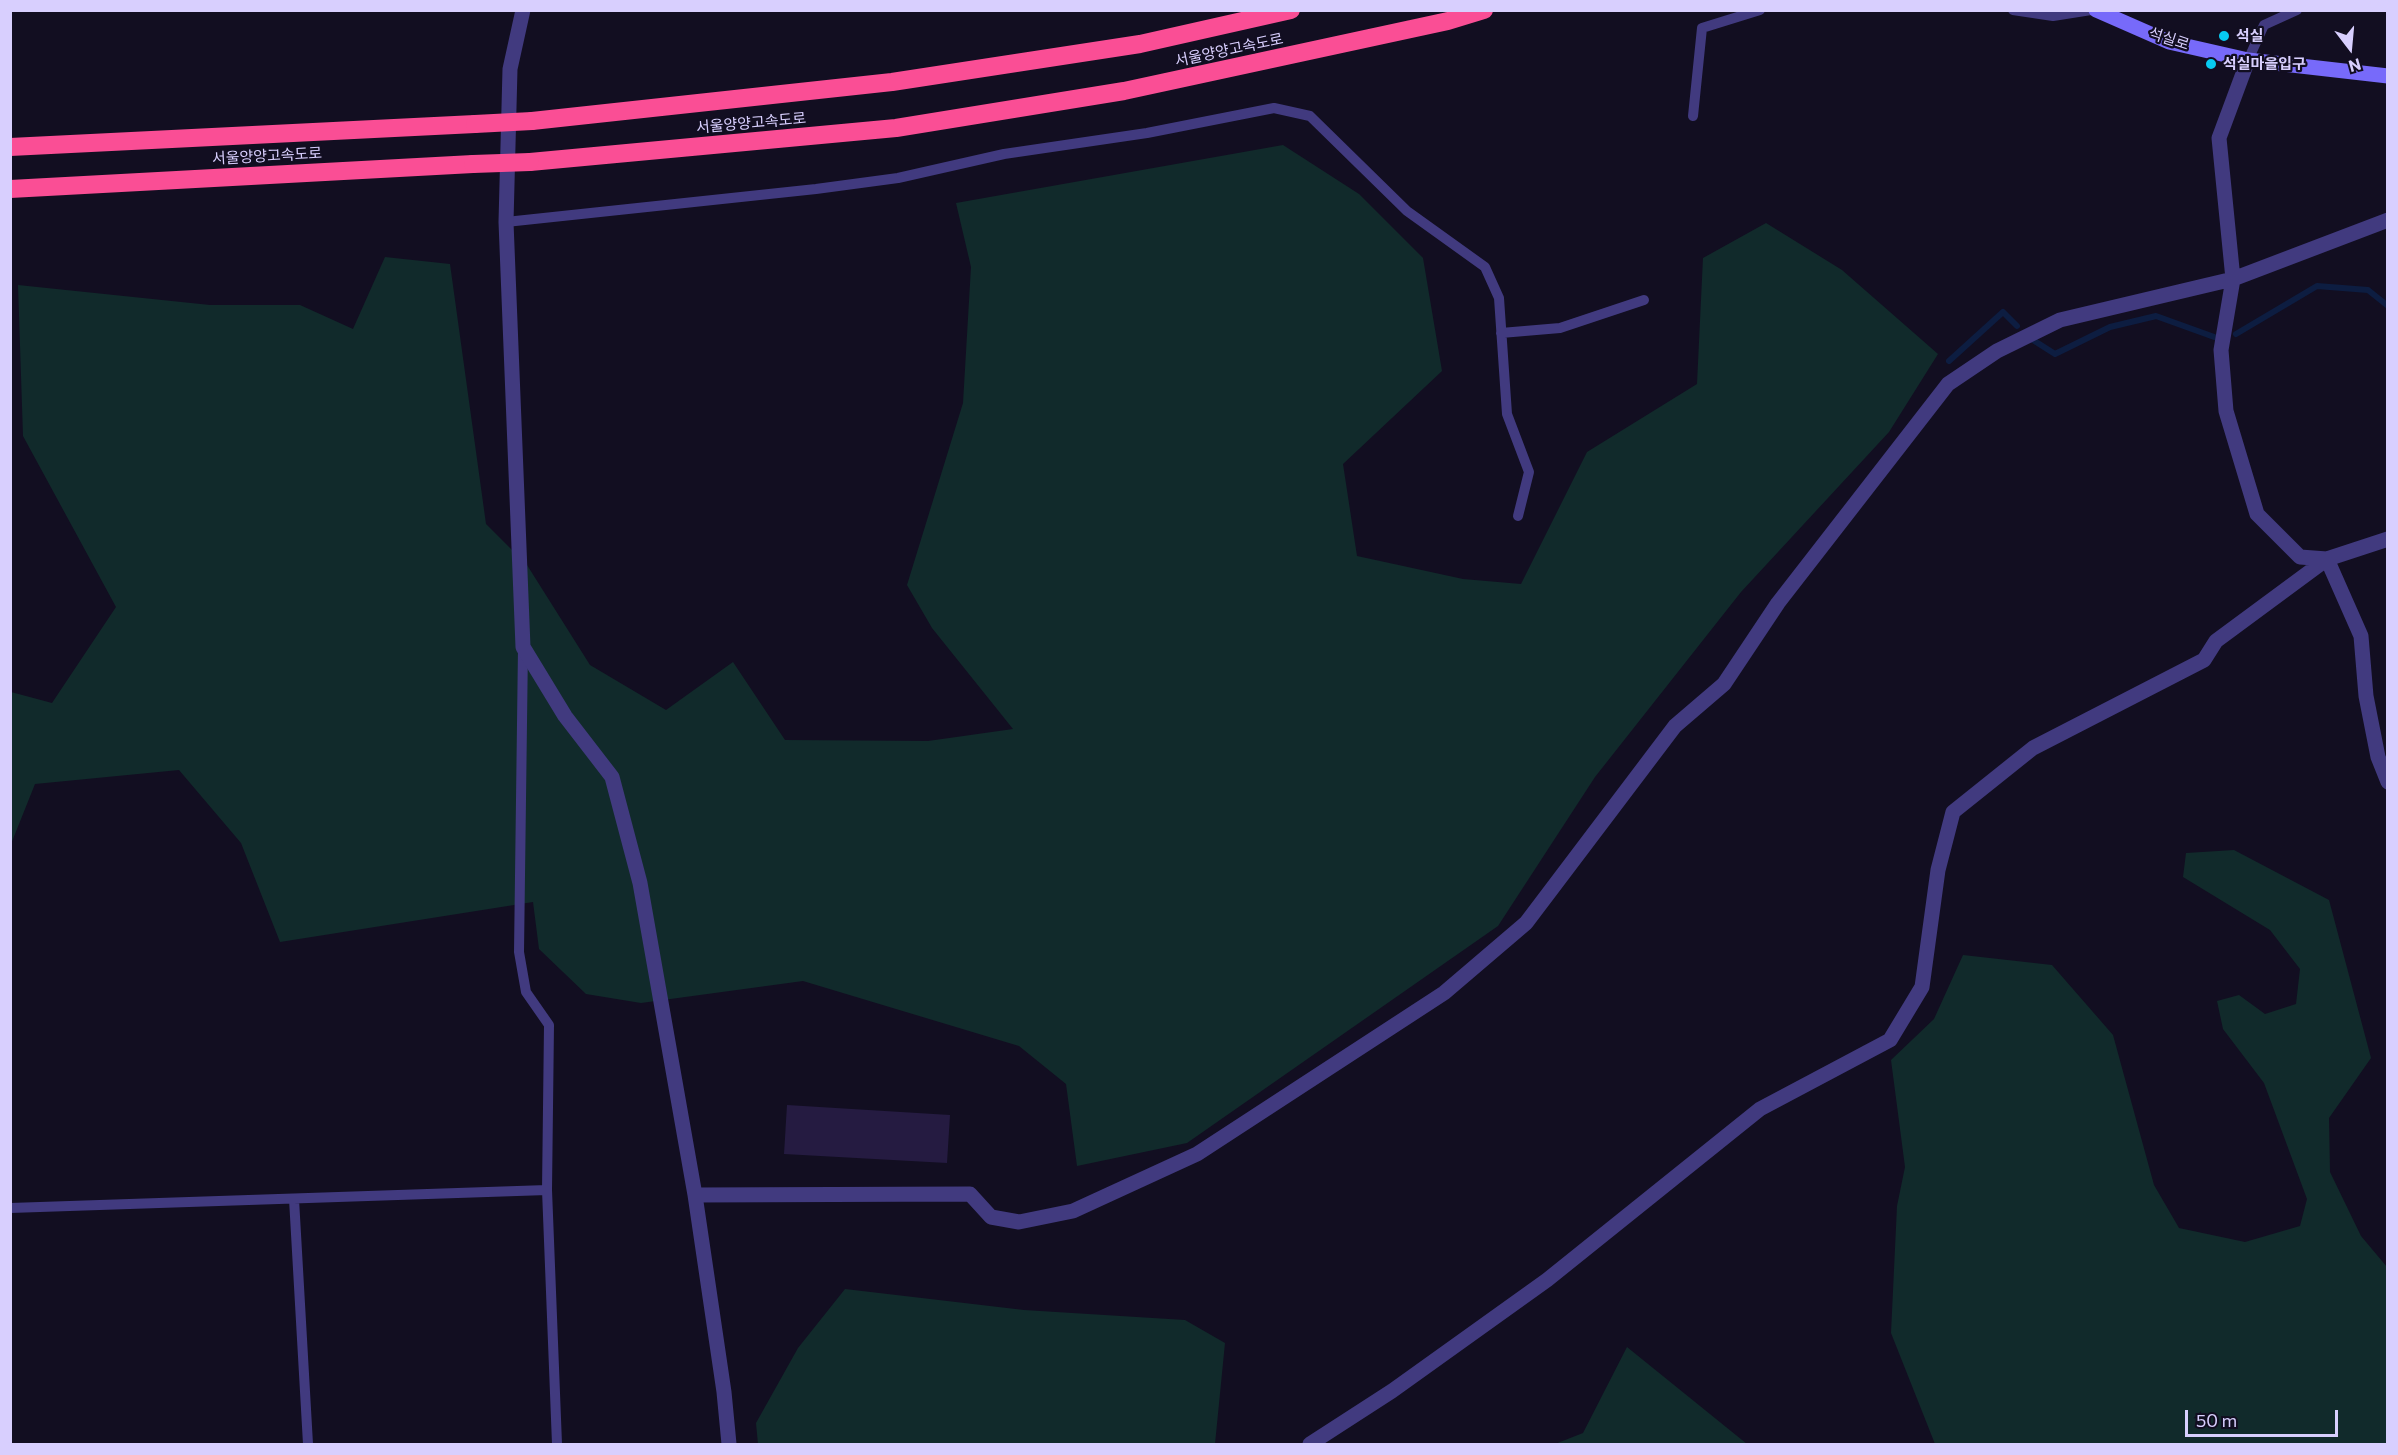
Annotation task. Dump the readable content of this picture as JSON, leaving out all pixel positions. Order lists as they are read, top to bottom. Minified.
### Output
{"streets":{"highway":["서울양양고속도로"],"main road":["석실로"]},"places":["석실","석실마을입구"],"scale_bar":"50 m","north":"bottom"}
